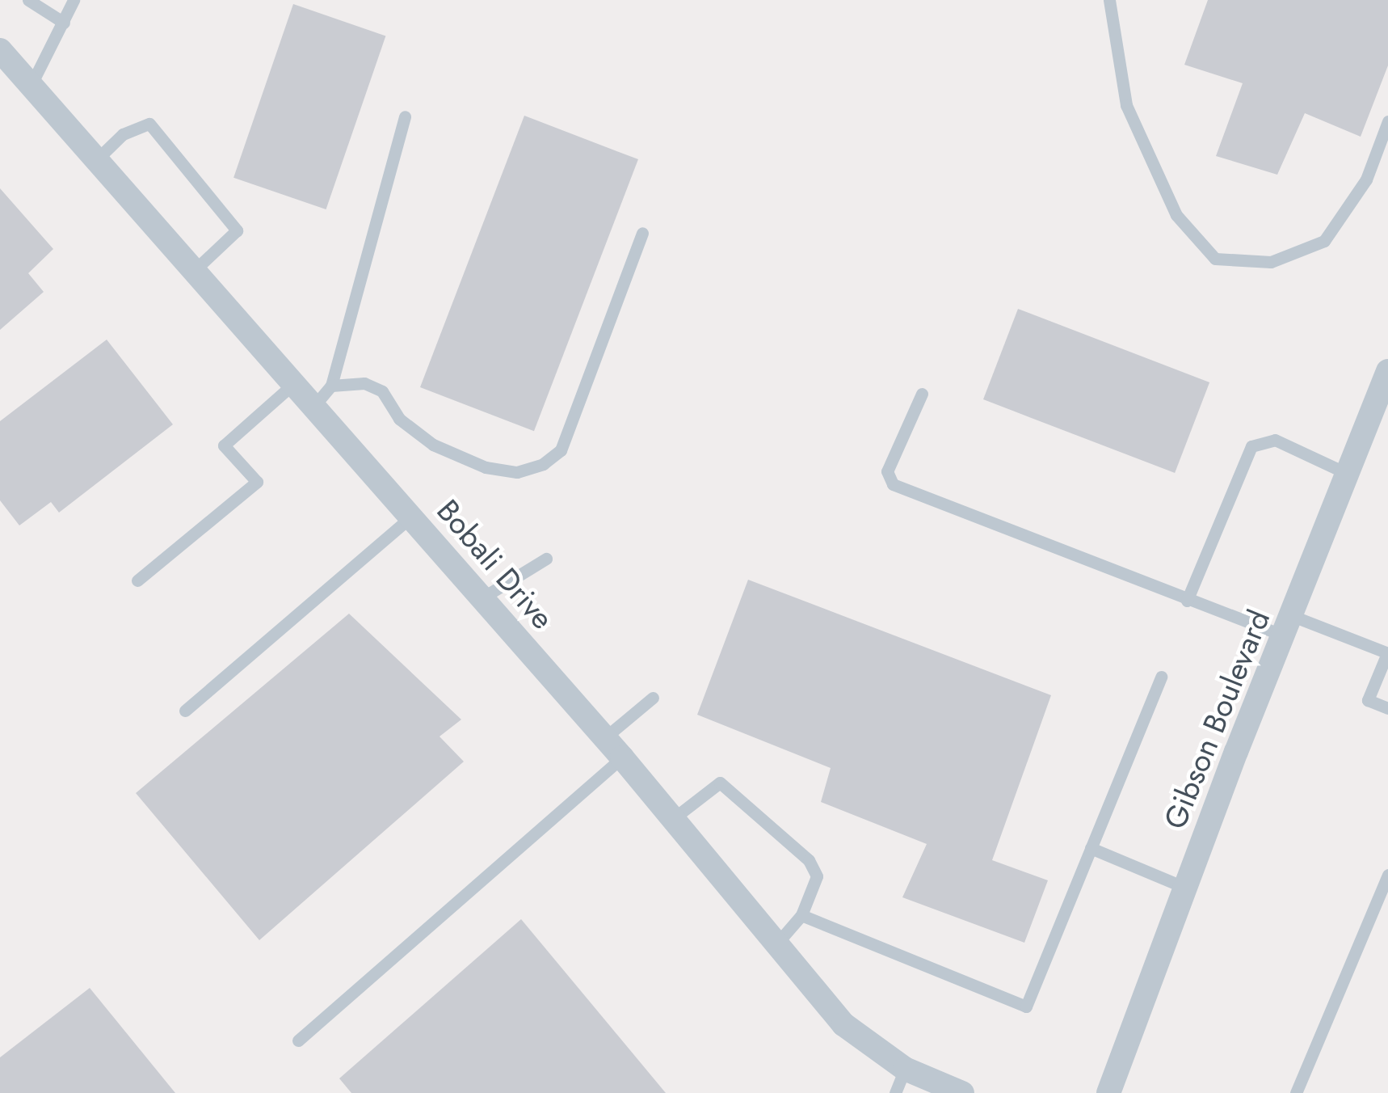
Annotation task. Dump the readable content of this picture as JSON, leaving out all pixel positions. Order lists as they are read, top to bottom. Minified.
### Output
{"streets":{"street":["Bobali Drive","Gibson Boulevard"]}}
